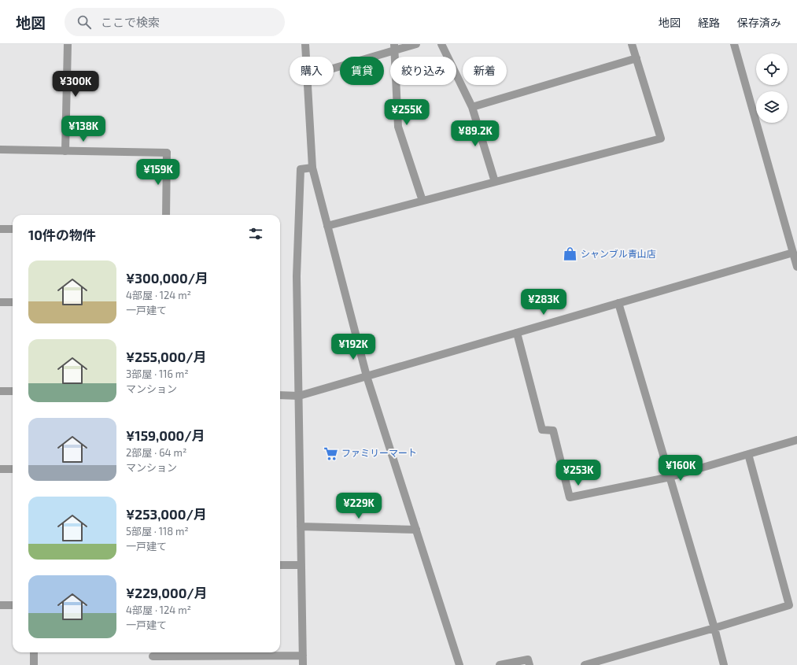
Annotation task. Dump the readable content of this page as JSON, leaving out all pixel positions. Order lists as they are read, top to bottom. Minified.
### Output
{"places":{"shop":["シャンブル青山店"],"supermarket":["ファミリーマート"]},"page":{"header":"地図","search":"ここで検索","nav":["地図","経路","保存済み"],"chip":["購入","賃貸","絞り込み","新着"],"price":["¥300K","¥255K","¥138K","¥89.2K","¥159K","¥283K","¥192K","¥160K","¥253K","¥229K"],"heading":"10件の物件","list":[{"name":"¥300,000/月","note":"4部屋 · 124 m² · 一戸建て"},{"name":"¥255,000/月","note":"3部屋 · 116 m² · マンション"},{"name":"¥159,000/月","note":"2部屋 · 64 m² · マンション"},{"name":"¥253,000/月","note":"5部屋 · 118 m² · 一戸建て"},{"name":"¥229,000/月","note":"4部屋 · 124 m² · 一戸建て"}]}}
